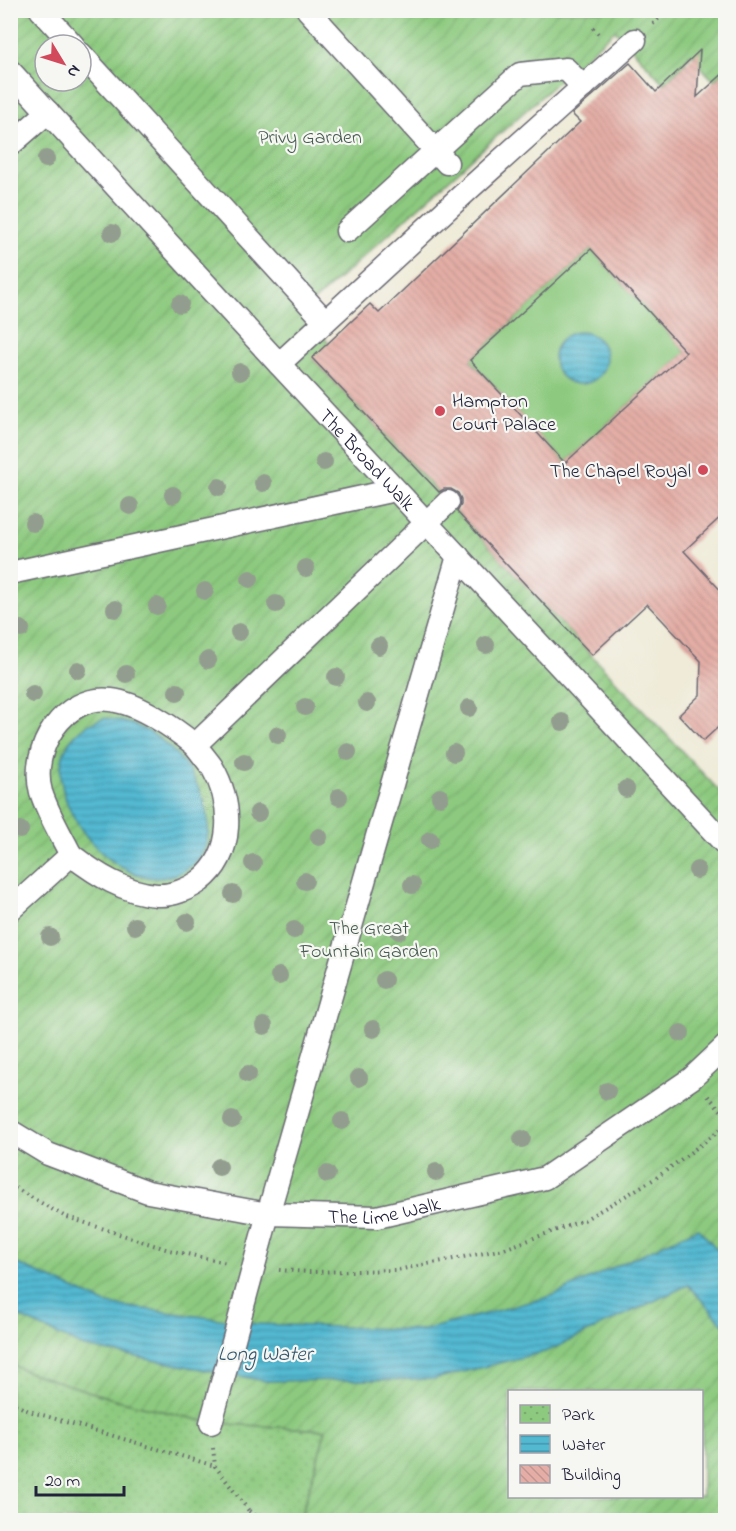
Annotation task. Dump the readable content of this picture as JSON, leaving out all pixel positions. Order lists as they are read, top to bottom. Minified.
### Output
{"streets":{"street":["The Broad Walk","The Lime Walk"]},"water":["Long Water"],"parks":["Privy Garden","The Great Fountain Garden"],"places":["Hampton Court Palace","The Chapel Royal"],"legend":["Park","Water","Building"],"scale_bar":"20 m","north":"bottom right"}
